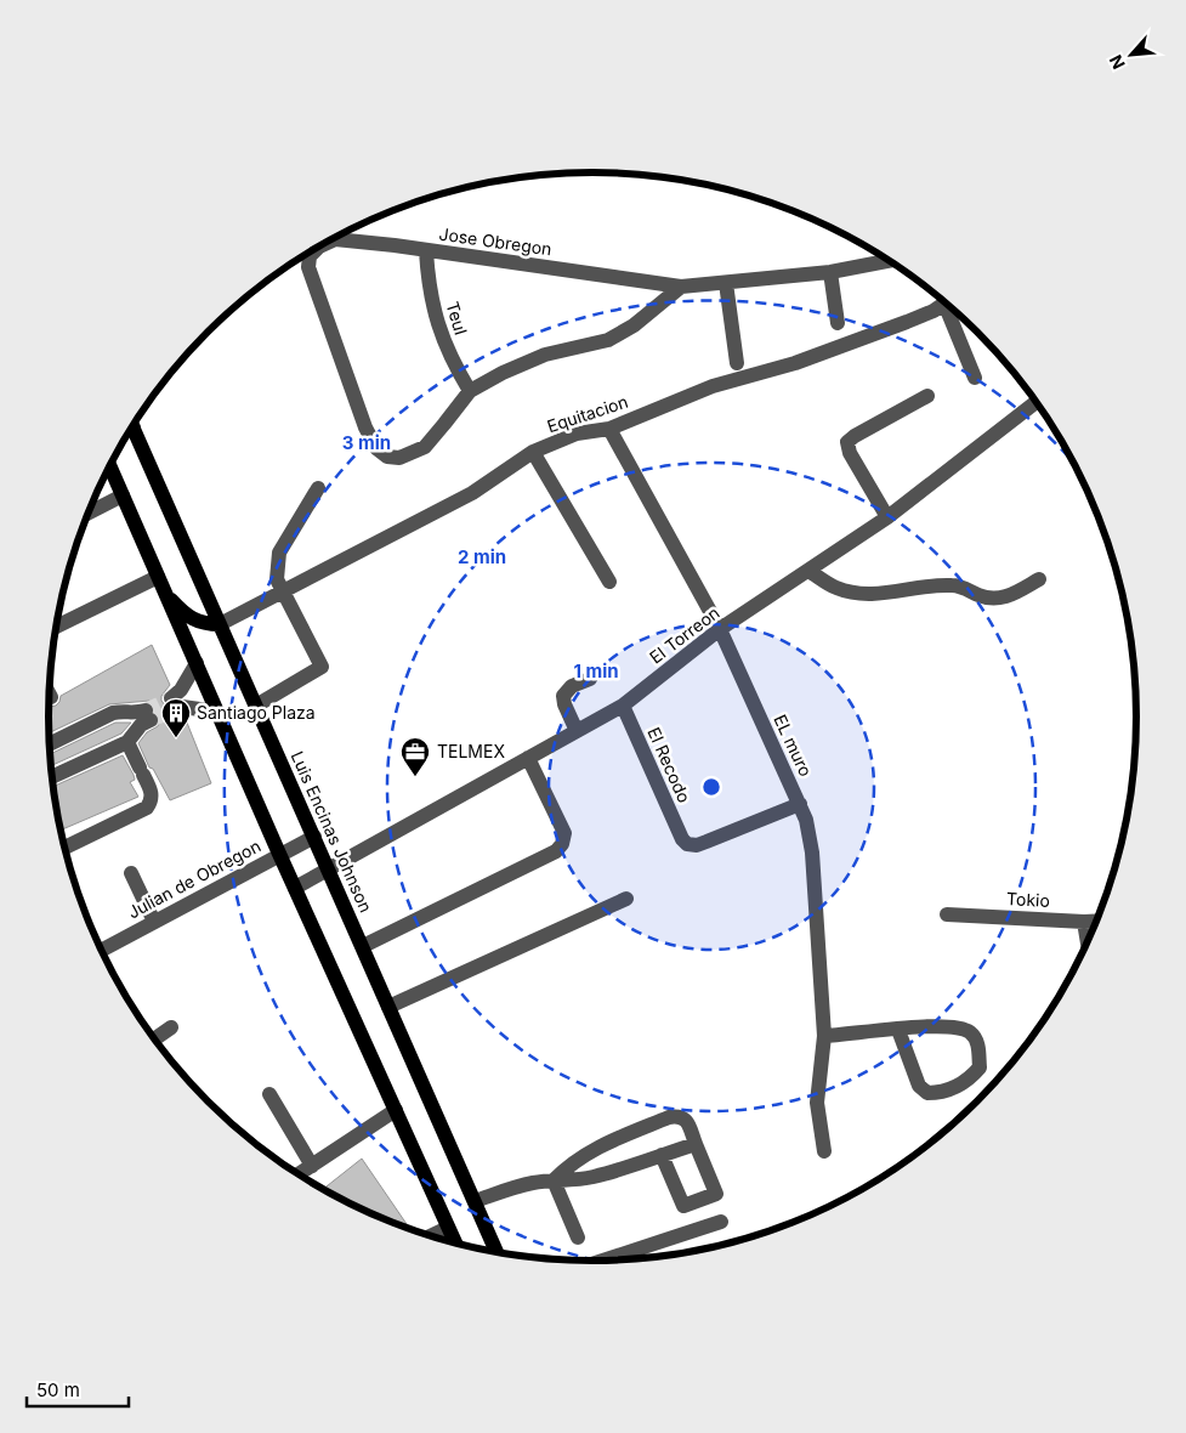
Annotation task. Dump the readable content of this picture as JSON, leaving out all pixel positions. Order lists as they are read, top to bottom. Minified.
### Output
{"streets":{"main road":["Luis Encinas Johnson"],"street":["Jose Obregon","Teul","Equitacion","El Torreon","EL muro","El Recodo","Julian de Obregon","Tokio"]},"crossings":[["Jose Obregon","Teul"],["Equitacion","EL muro"],["Equitacion","Luis Encinas Johnson"],["El Torreon","EL muro"],["El Torreon","El Recodo"],["El Torreon","Luis Encinas Johnson"],["EL muro","El Recodo"],["Luis Encinas Johnson","Julian de Obregon"]],"places":{"building":["Santiago Plaza"],"office":["TELMEX"]},"scale_bar":"50 m","north":"bottom left","rings":["3 min","2 min","1 min"]}
